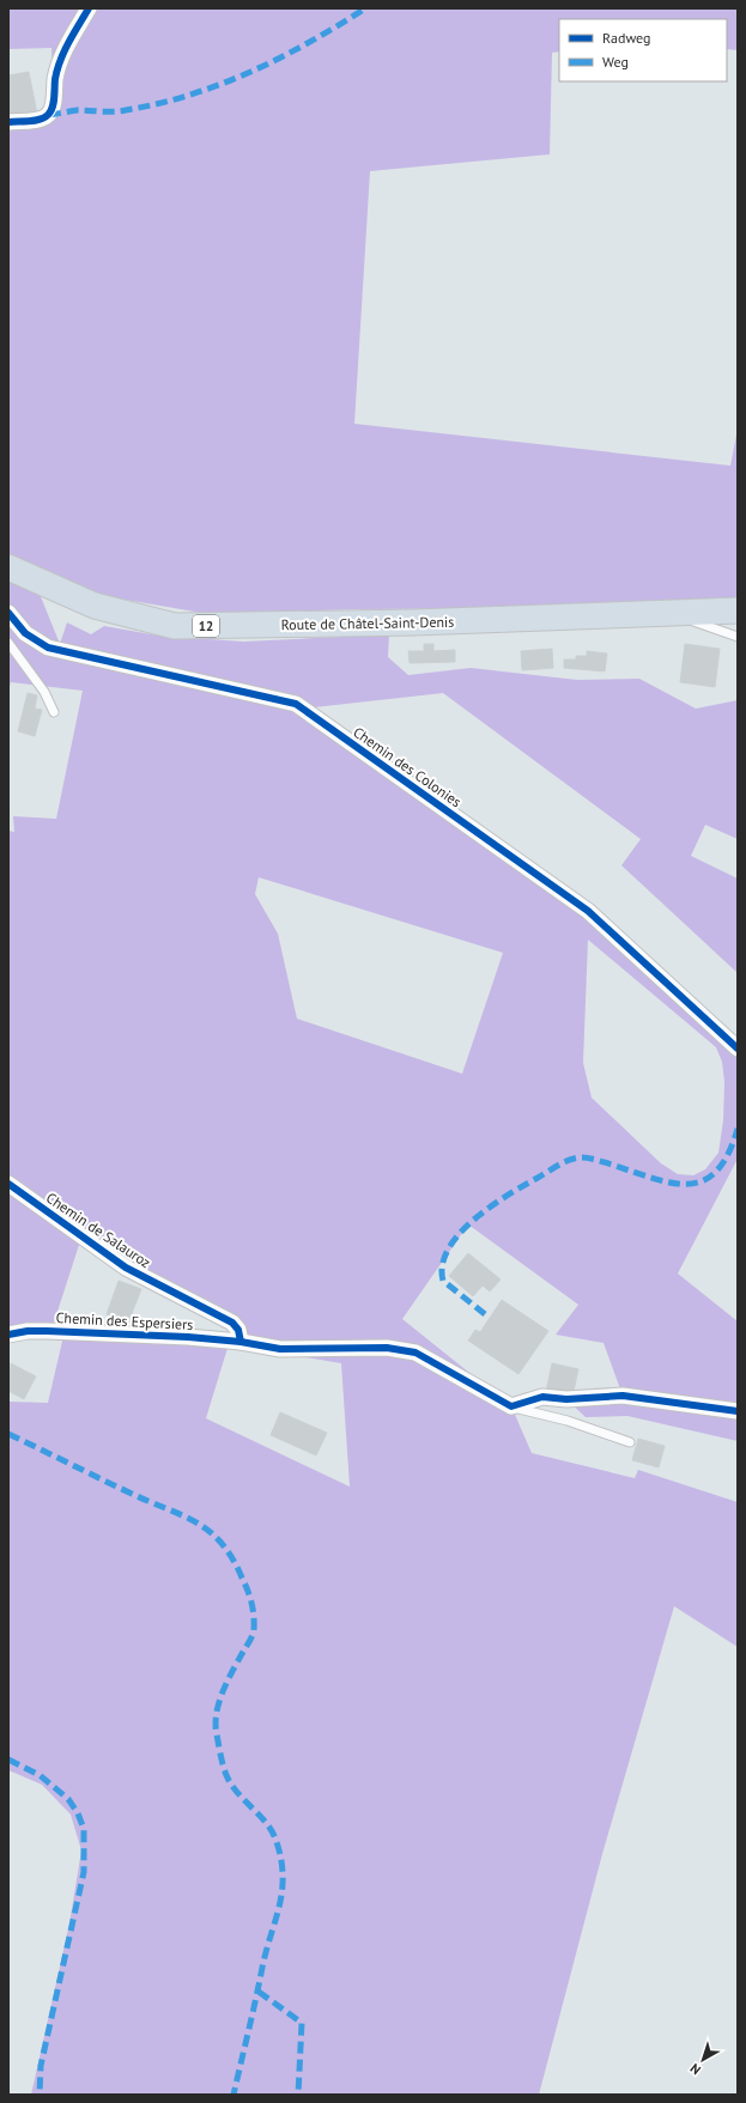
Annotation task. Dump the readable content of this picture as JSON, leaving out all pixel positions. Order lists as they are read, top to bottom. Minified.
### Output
{"streets":{"main road":["Route de Châtel-Saint-Denis","12"],"street":["Chemin des Colonies","Chemin de Salauroz","Chemin des Espersiers"]},"crossings":[["Chemin de Salauroz","Chemin des Espersiers"]],"legend":["Radweg","Weg"],"north":"bottom left"}
